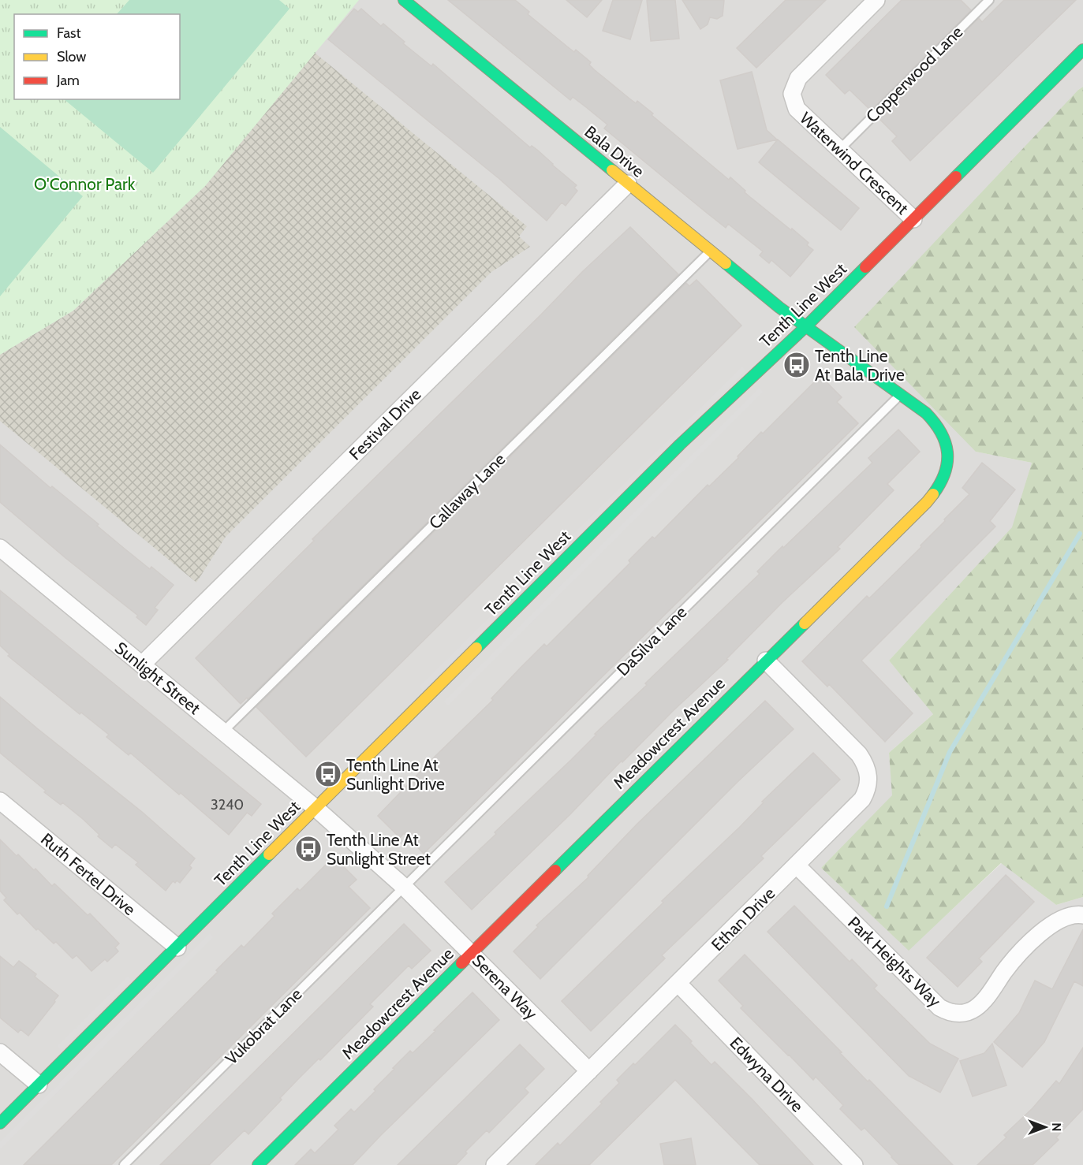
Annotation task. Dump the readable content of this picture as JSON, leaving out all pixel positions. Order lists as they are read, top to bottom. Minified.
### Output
{"streets":{"street":["Bala Drive","Waterwind Crescent","Tenth Line West","Festival Drive","Sunlight Street","Meadowcrest Avenue","Ruth Fertel Drive","Ethan Drive","Park Heights Way","Serena Way","Edwyna Drive"],"lane":["Copperwood Lane","Callaway Lane","DaSilva Lane","Vukobrat Lane"]},"crossings":[["Copperwood Lane","Waterwind Crescent"],["Bala Drive","Tenth Line West"],["Bala Drive","Festival Drive"],["Bala Drive","Callaway Lane"],["Bala Drive","Meadowcrest Avenue"],["Waterwind Crescent","Tenth Line West"],["Tenth Line West","Sunlight Street"],["Tenth Line West","Meadowcrest Avenue"],["Tenth Line West","Ruth Fertel Drive"],["Tenth Line West","Serena Way"],["Festival Drive","Sunlight Street"],["Callaway Lane","Sunlight Street"],["DaSilva Lane","Meadowcrest Avenue"],["DaSilva Lane","Serena Way"],["DaSilva Lane","Vukobrat Lane"],["Sunlight Street","Serena Way"],["Meadowcrest Avenue","Ethan Drive"],["Meadowcrest Avenue","Serena Way"],["Ethan Drive","Park Heights Way"],["Ethan Drive","Serena Way"],["Ethan Drive","Edwyna Drive"],["Serena Way","Vukobrat Lane"]],"parks":["O'Connor Park"],"places":{"bus stop":["Tenth Line At Bala Drive","Tenth Line At Sunlight Drive","Tenth Line At Sunlight Street"]},"house_numbers":["3240"],"legend":["Fast","Slow","Jam"],"north":"right"}
